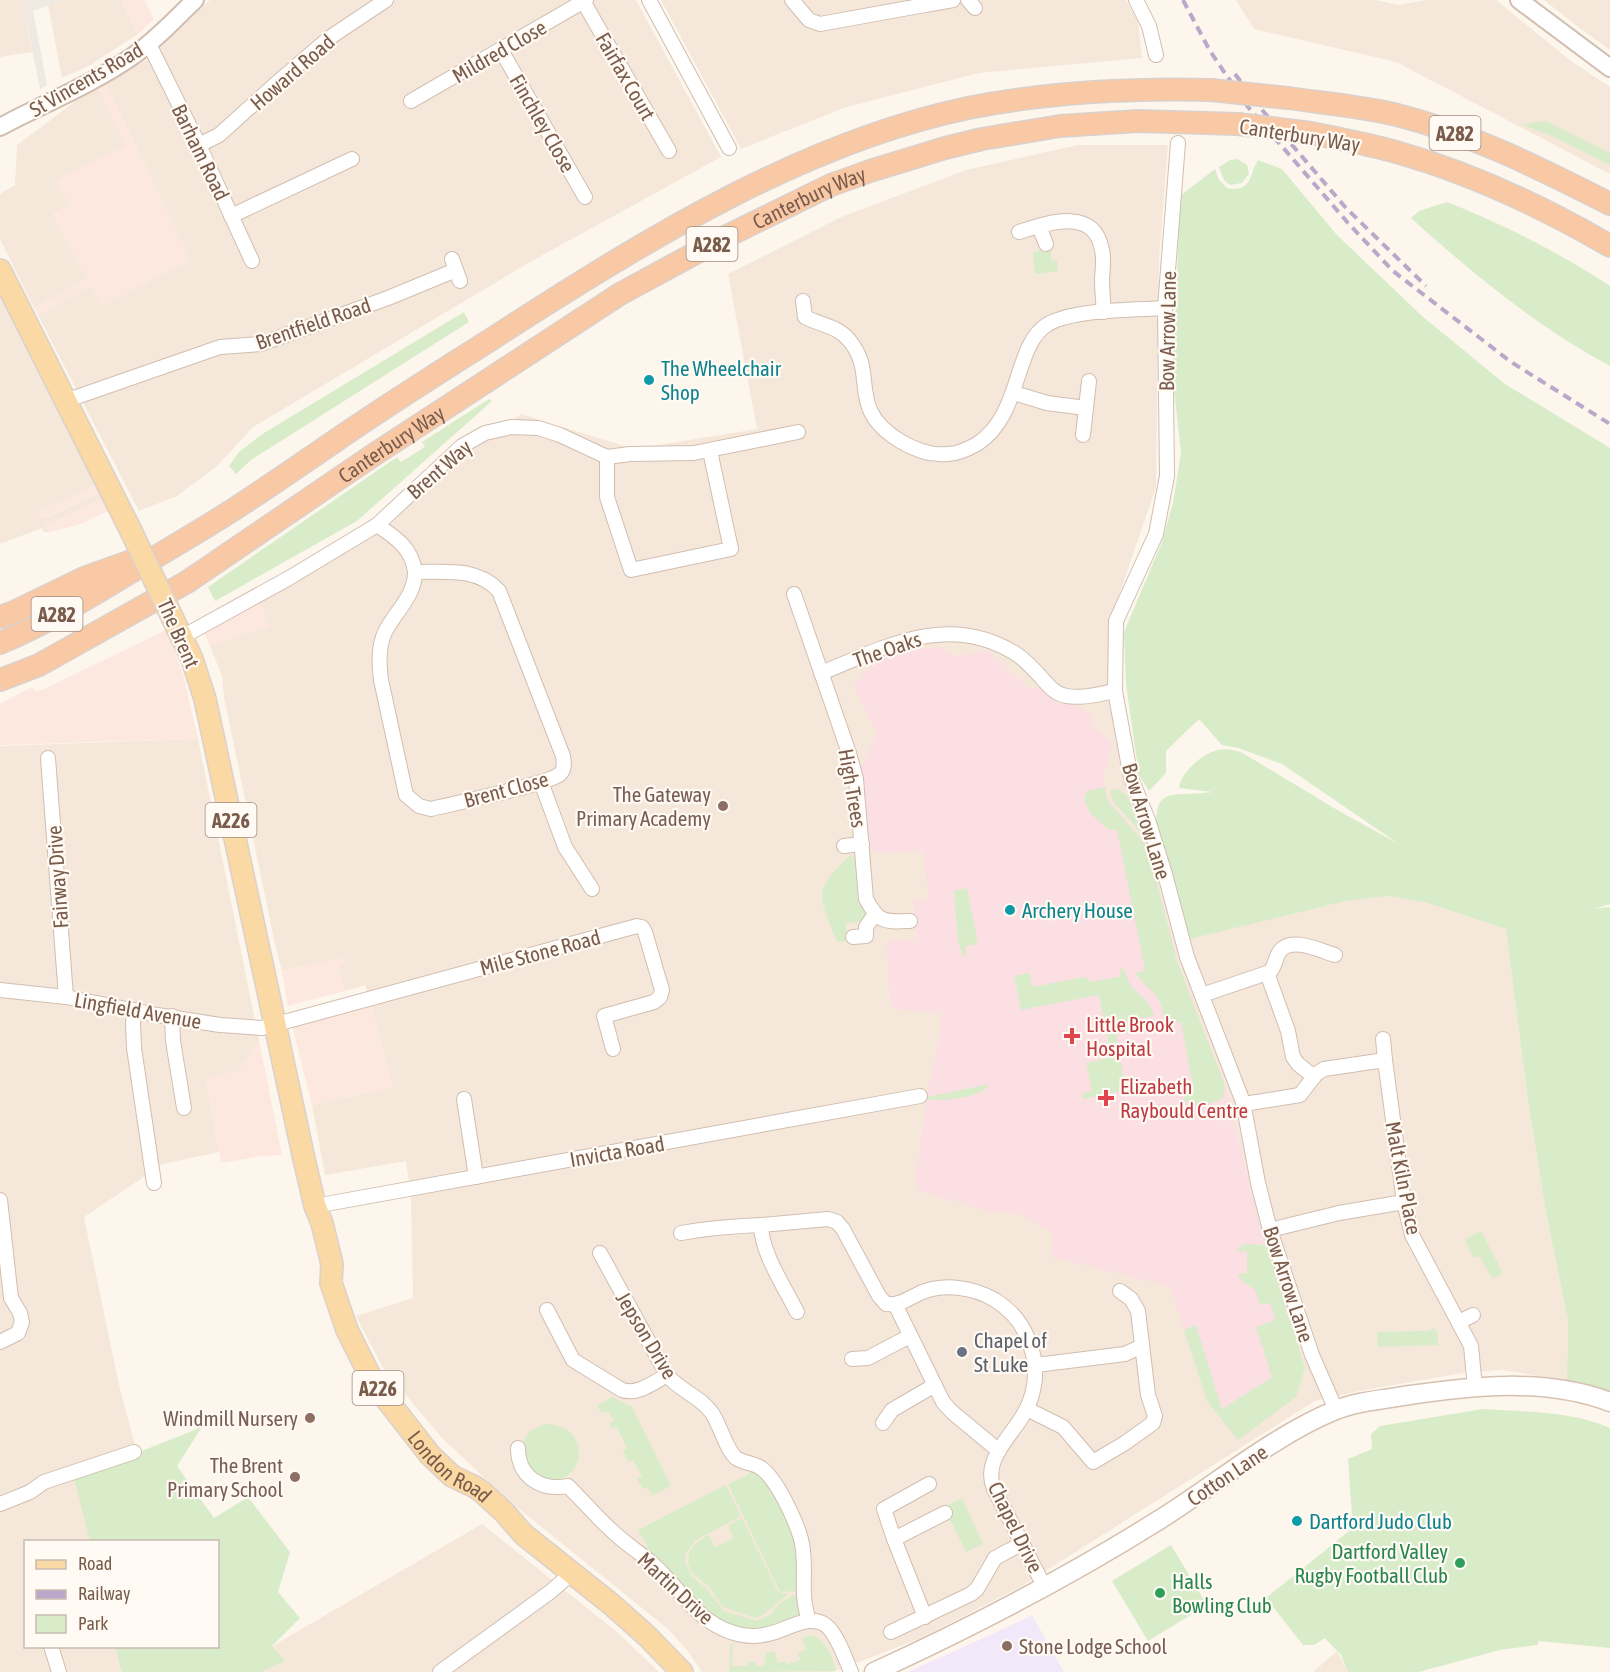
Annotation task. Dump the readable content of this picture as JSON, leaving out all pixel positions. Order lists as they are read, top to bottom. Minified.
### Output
{"streets":{"highway":["A282","Canterbury Way"],"main road":["The Brent","A226","London Road","Cotton Lane"],"street":["Mildred Close","Howard Road","Fairfax Court","St Vincents Road","Finchley Close","Barham Road","Brentfield Road","Bow Arrow Lane","Brent Way","The Oaks","High Trees","Brent Close","Fairway Drive","Mile Stone Road","Lingfield Avenue","Invicta Road","Malt Kiln Place","Jepson Drive","Chapel Drive","Martin Drive"]},"crossings":[["Mildred Close","Fairfax Court"],["Mildred Close","Finchley Close"],["Howard Road","Barham Road"],["St Vincents Road","Barham Road"],["Brentfield Road","The Brent"],["Bow Arrow Lane","The Oaks"],["Bow Arrow Lane","Cotton Lane"],["Brent Way","The Brent"],["The Brent","A226"],["The Brent","Mile Stone Road"],["The Brent","Lingfield Avenue"],["The Oaks","High Trees"],["A226","Mile Stone Road"],["A226","Lingfield Avenue"],["A226","Invicta Road"],["A226","London Road"],["Fairway Drive","Lingfield Avenue"],["Mile Stone Road","Lingfield Avenue"],["Invicta Road","London Road"],["Malt Kiln Place","Cotton Lane"],["Jepson Drive","Martin Drive"],["Cotton Lane","Chapel Drive"]],"places":{"other":["The Wheelchair Shop","The Gateway Primary Academy","Archery House","Chapel of St Luke","Windmill Nursery","The Brent Primary School","Dartford Judo Club","Dartford Valley Rugby Football Club","Halls Bowling Club","Stone Lodge School"],"health":["Little Brook Hospital","Elizabeth Raybould Centre"]},"legend":["Road","Railway","Park"]}
